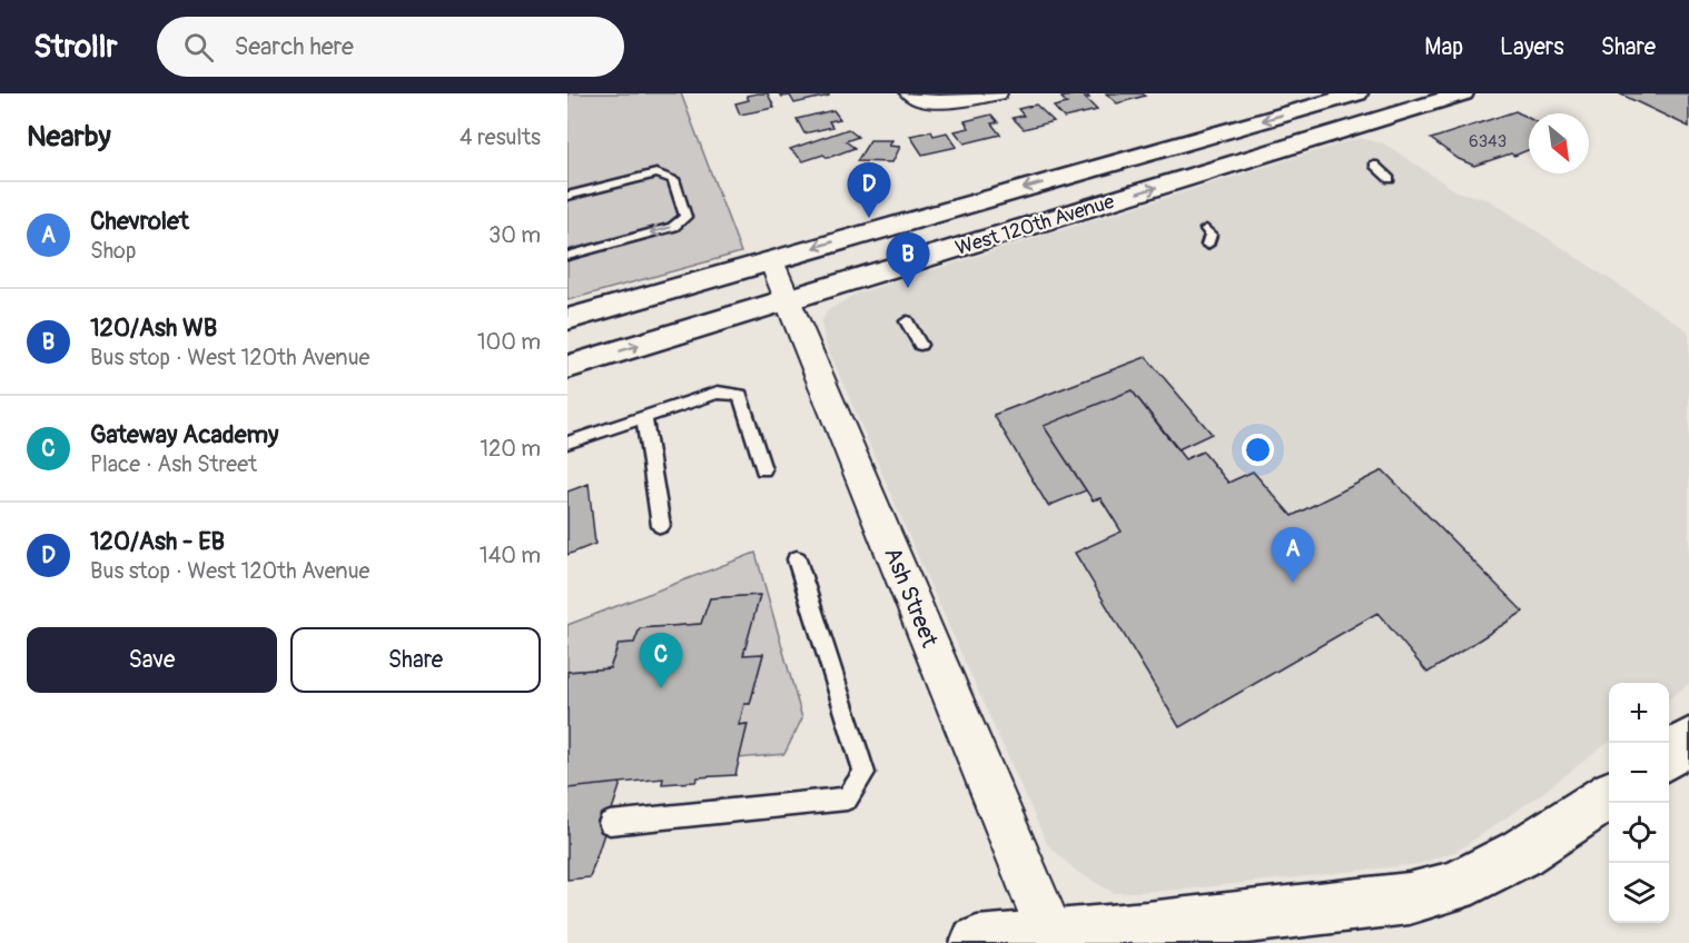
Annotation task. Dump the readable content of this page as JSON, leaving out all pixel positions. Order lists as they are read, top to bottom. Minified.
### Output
{"streets":{"main road":["West 120th Avenue"],"street":["Ash Street"]},"crossings":[["West 120th Avenue","Ash Street"]],"house_numbers":["6343"],"north":"bottom right","page":{"header":"Strollr","search":"Search here","nav":["Map","Layers","Share"],"heading":["Nearby","4 results"],"pins":["D","B","A","C"],"list":[{"mark":"A","name":"Chevrolet","note":"Shop","value":"30 m"},{"mark":"B","name":"120/Ash WB","note":"Bus stop · West 120th Avenue","value":"100 m"},{"mark":"C","name":"Gateway Academy","note":"Place · Ash Street","value":"120 m"},{"mark":"D","name":"120/Ash - EB","note":"Bus stop · West 120th Avenue","value":"140 m"}],"buttons":["Save","Share"],"map_buttons":["+","−"]}}
